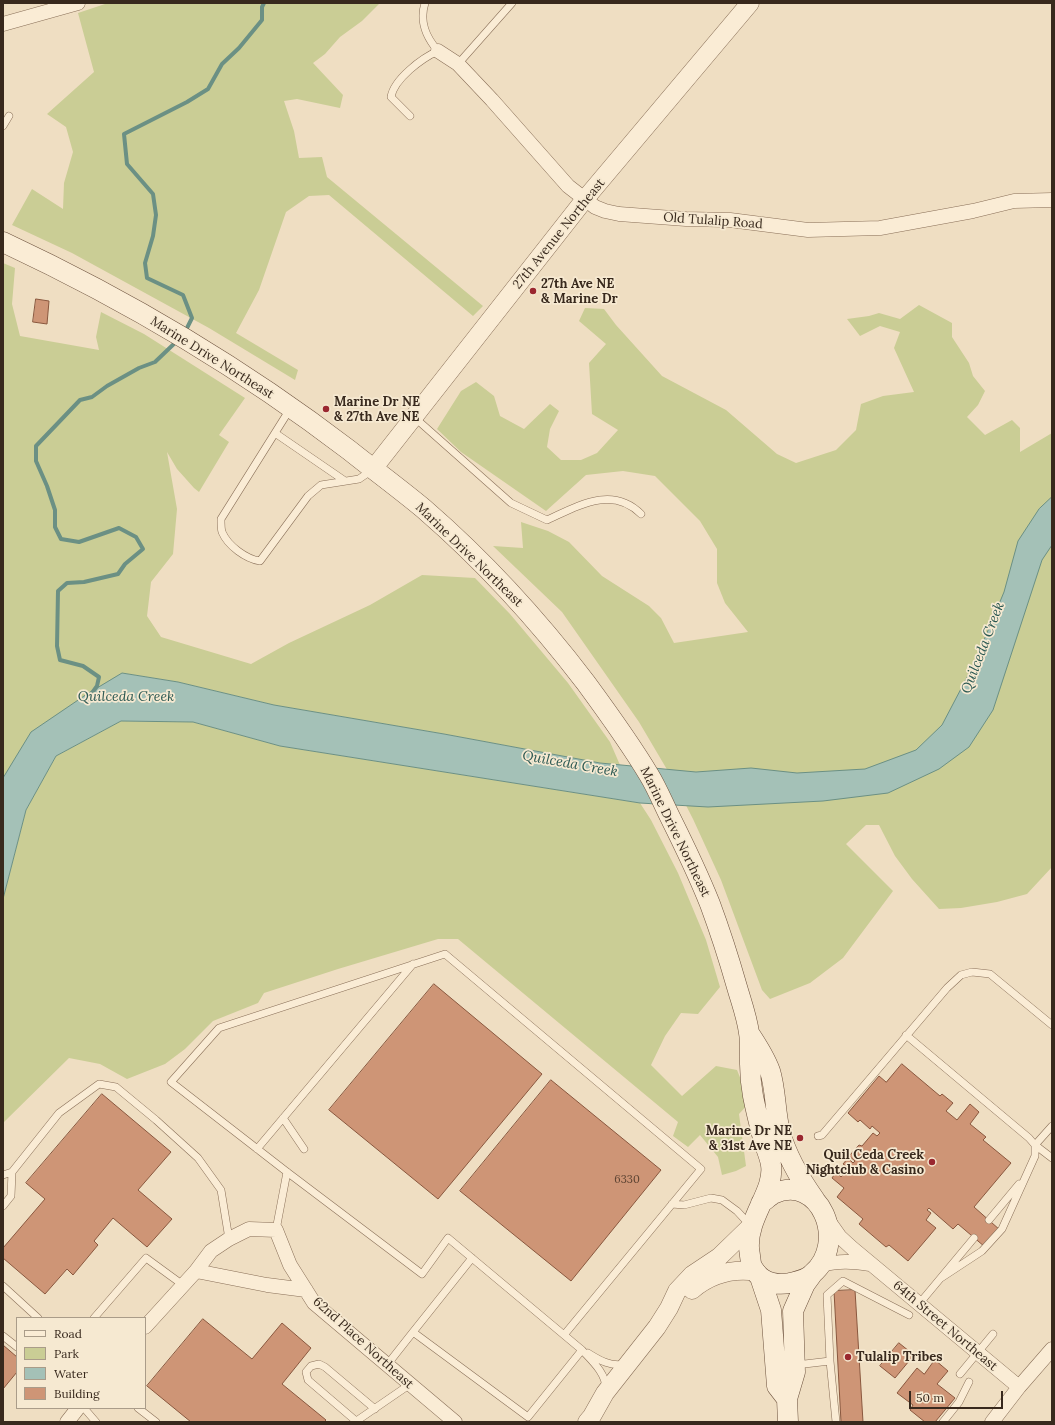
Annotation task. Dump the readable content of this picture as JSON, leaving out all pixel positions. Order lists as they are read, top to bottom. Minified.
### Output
{"streets":{"main road":["Marine Drive Northeast"],"street":["Old Tulalip Road","27th Avenue Northeast","64th Street Northeast","62nd Place Northeast"]},"crossings":[["Old Tulalip Road","27th Avenue Northeast"],["27th Avenue Northeast","Marine Drive Northeast"],["Marine Drive Northeast","64th Street Northeast"]],"water":["Quilceda Creek"],"places":["27th Ave NE & Marine Dr","Marine Dr NE & 27th Ave NE","Marine Dr NE & 31st Ave NE","Quil Ceda Creek Nightclub & Casino","Tulalip Tribes"],"house_numbers":["6330"],"legend":["Road","Park","Water","Building"],"scale_bar":"50 m"}
